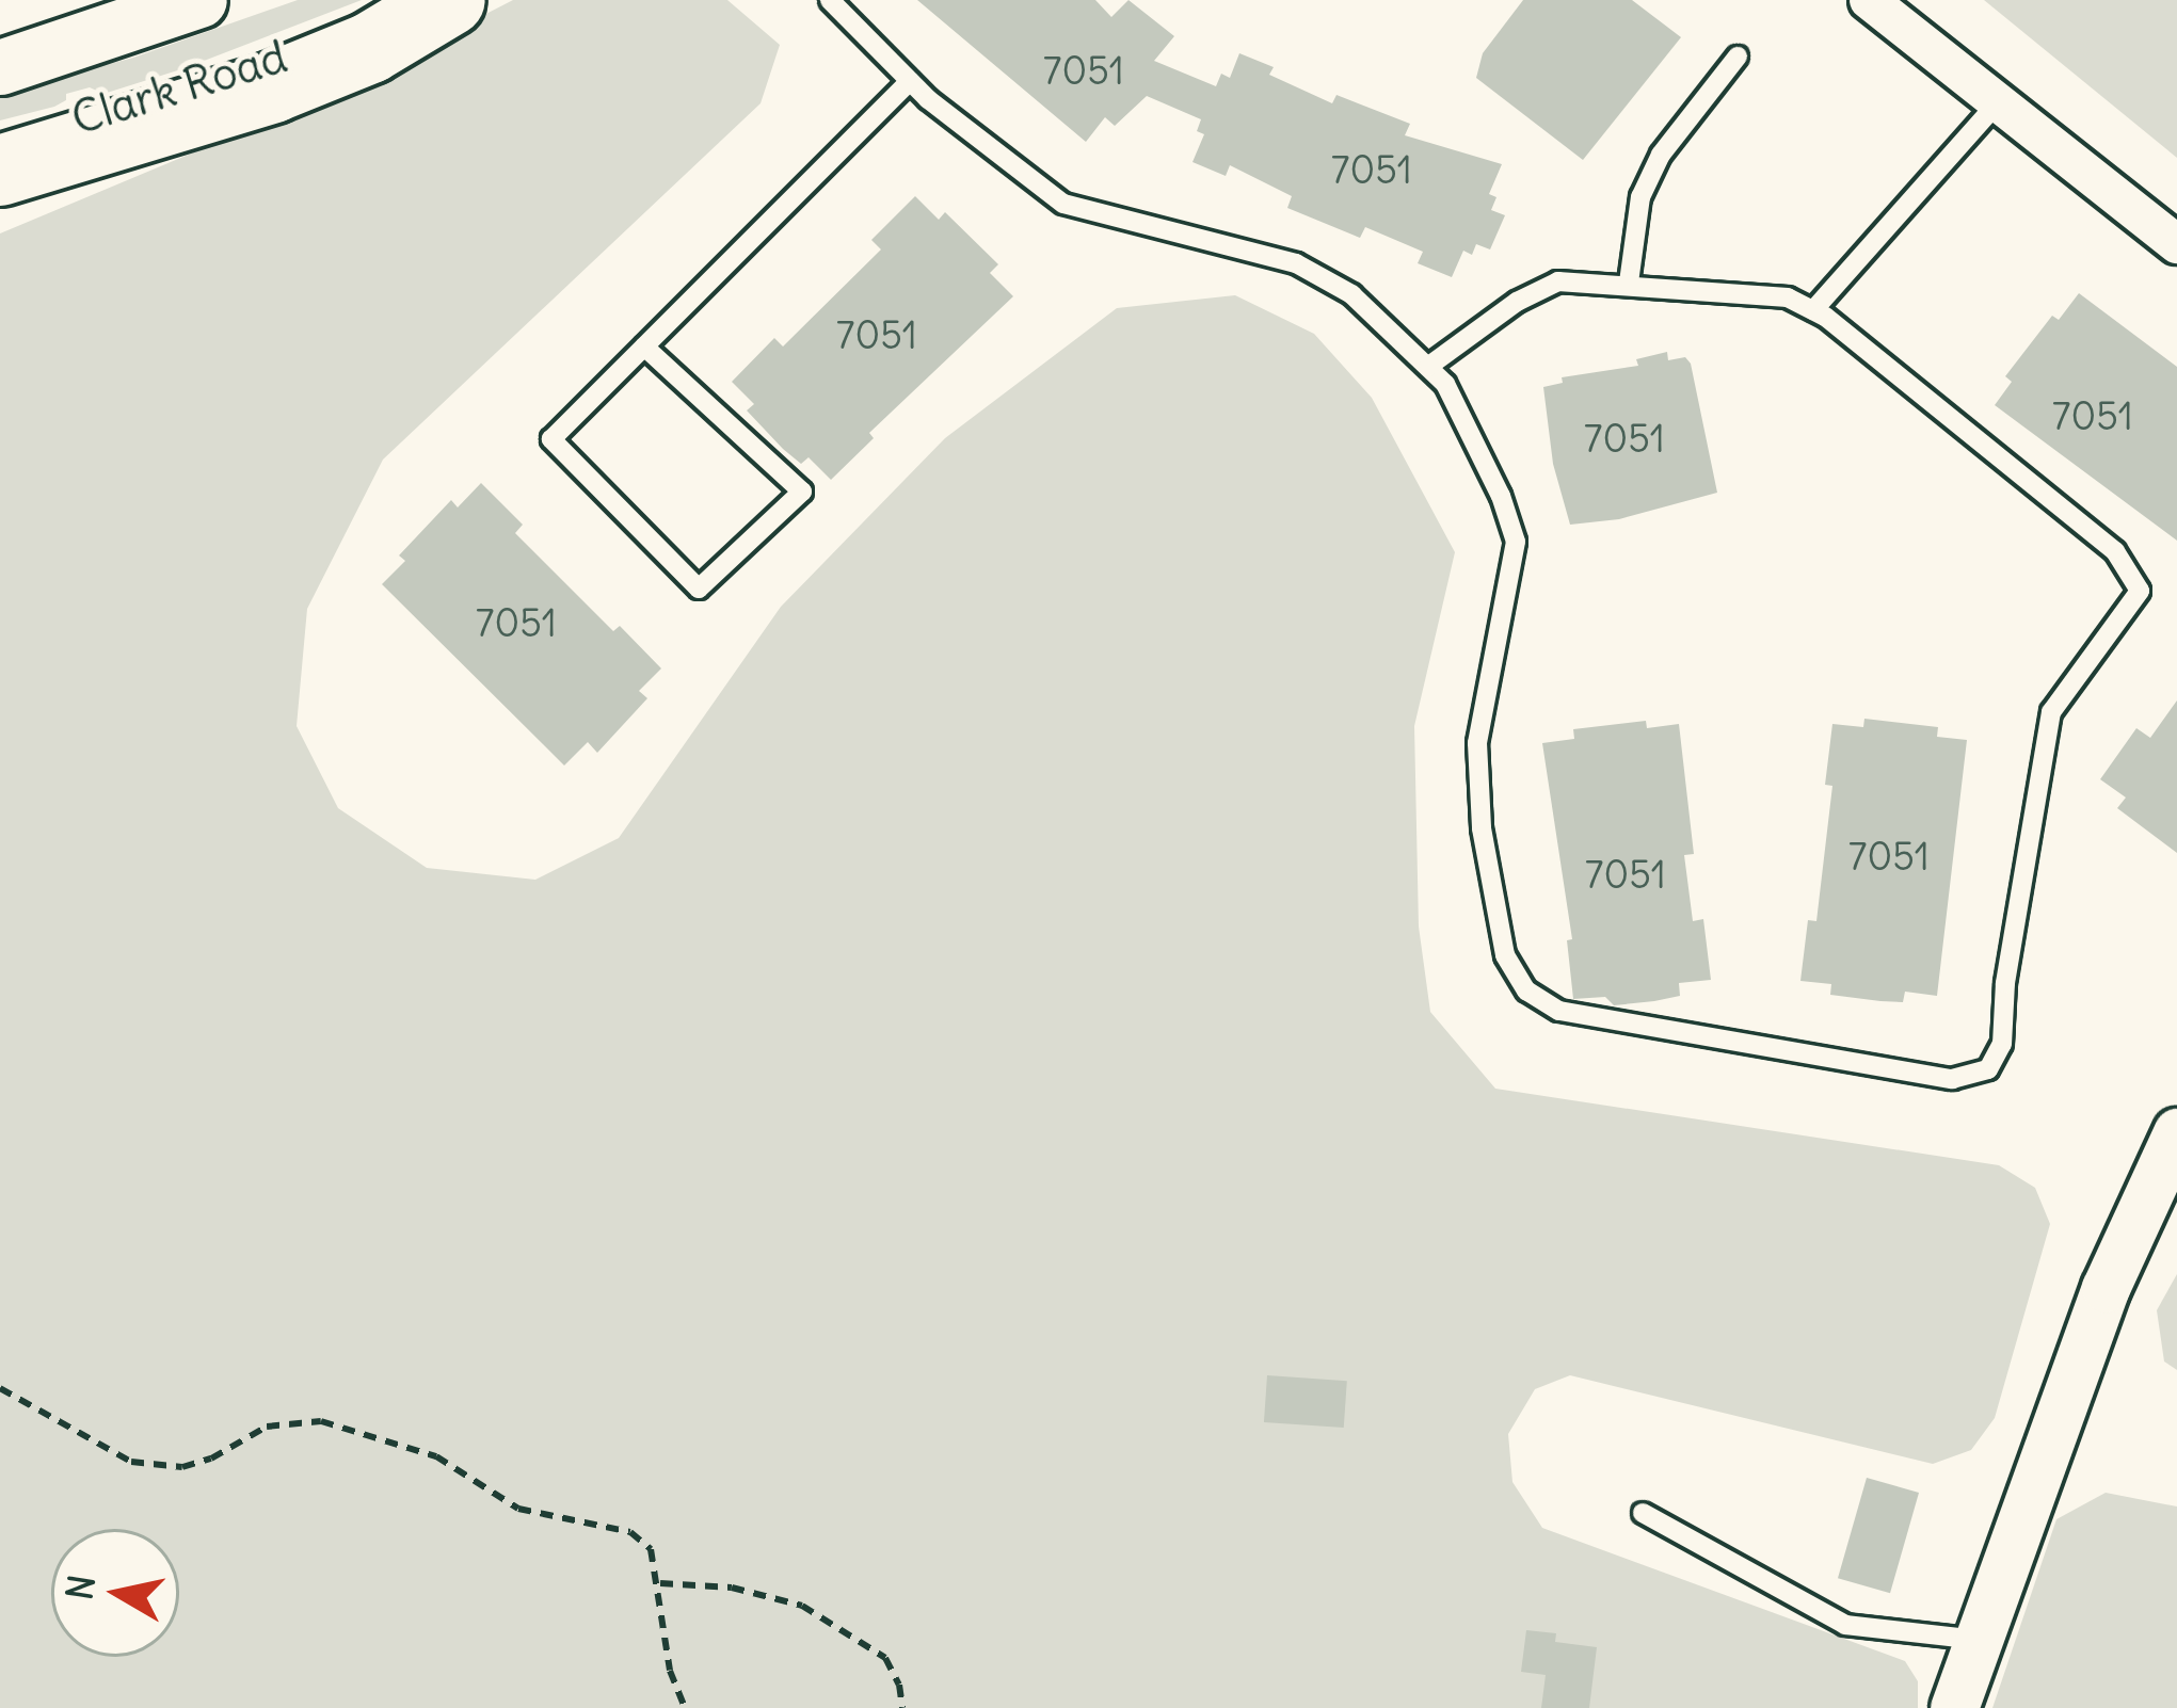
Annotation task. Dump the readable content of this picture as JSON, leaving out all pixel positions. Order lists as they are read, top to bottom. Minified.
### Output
{"streets":{"main road":["Clark Road"]},"house_numbers":["7051","7051","7051","7051","7051","7051","7051","7051"],"north":"left"}
